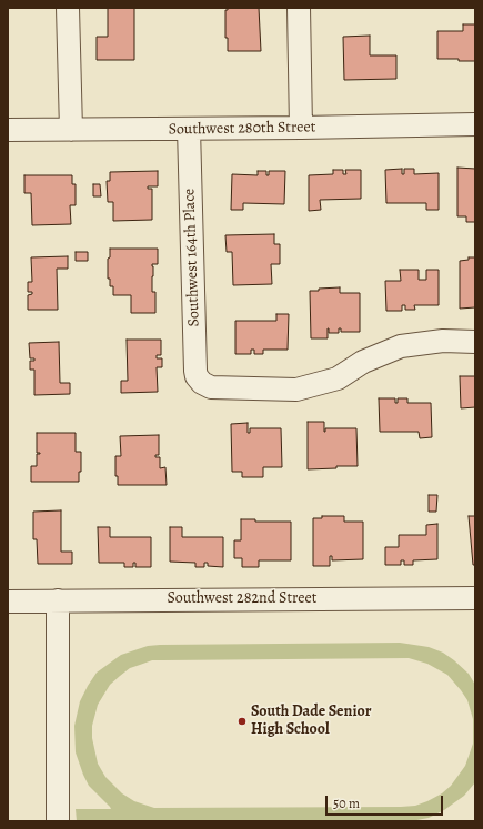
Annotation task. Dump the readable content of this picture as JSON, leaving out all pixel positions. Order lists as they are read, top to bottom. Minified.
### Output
{"streets":{"street":["Southwest 280th Street","Southwest 164th Place","Southwest 282nd Street"]},"crossings":[["Southwest 280th Street","Southwest 164th Place"]],"places":["South Dade Senior High School"],"scale_bar":"50 m"}
